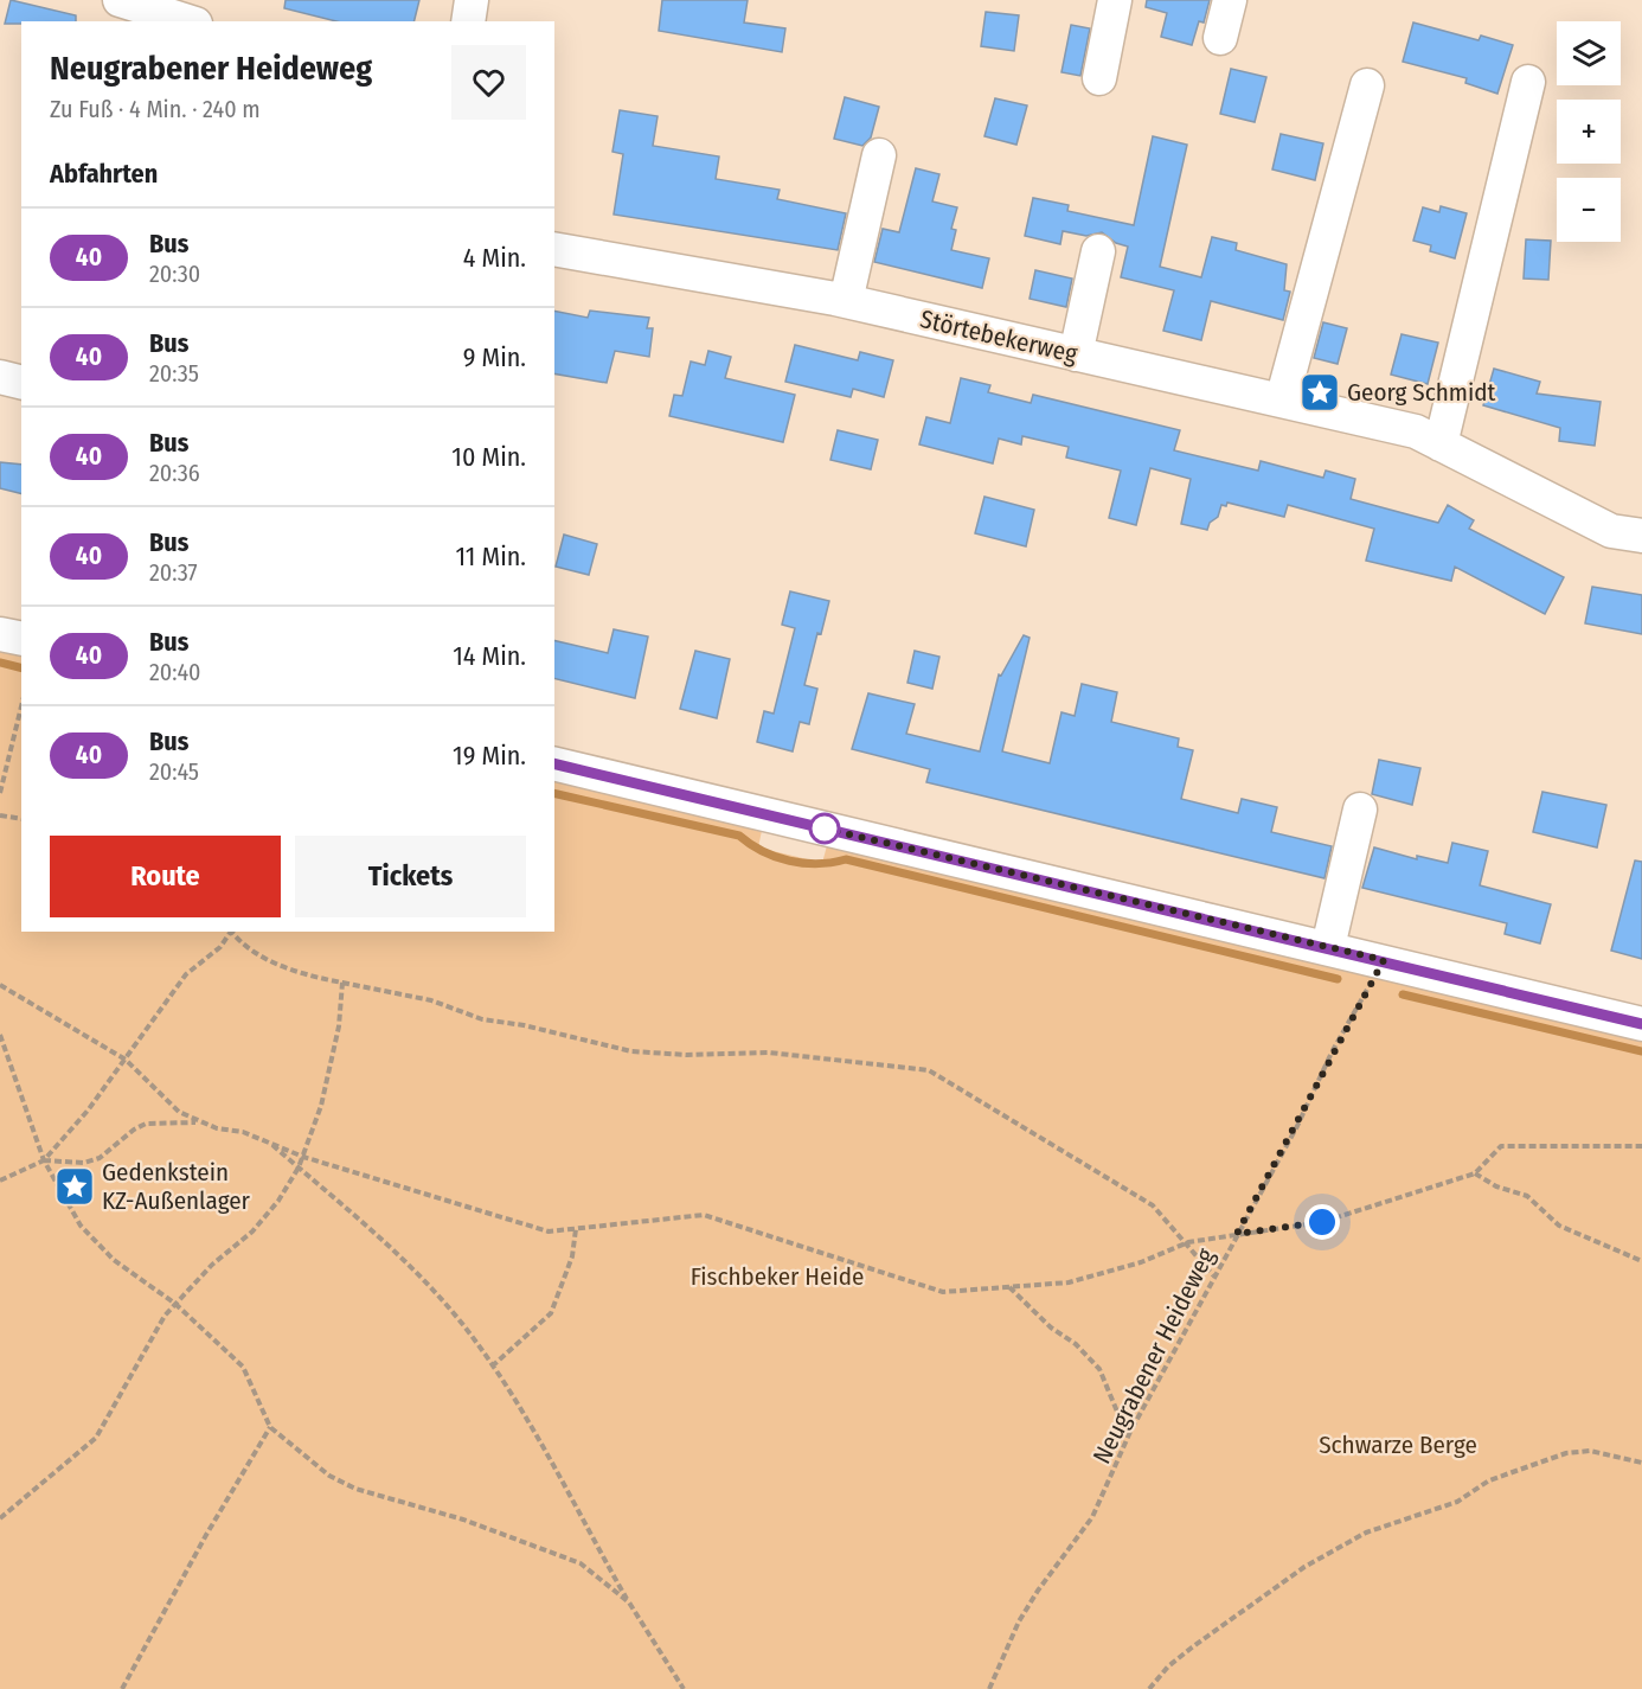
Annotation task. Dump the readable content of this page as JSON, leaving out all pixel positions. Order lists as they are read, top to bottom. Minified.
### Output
{"streets":{"street":["Störtebekerweg"],"path":["Neugrabener Heideweg"]},"parks":["Fischbeker Heide","Schwarze Berge"],"places":{"place":["Georg Schmidt","Gedenkstein KZ-Außenlager"]},"lines":["bus line 40"],"page":{"map_buttons":["+","−"],"heading":[["Neugrabener Heideweg","Zu Fuß · 4 Min. · 240 m"],"Abfahrten"],"list":[{"mark":"40","name":"Bus","note":"20:30","value":"4 Min."},{"mark":"40","name":"Bus","note":"20:35","value":"9 Min."},{"mark":"40","name":"Bus","note":"20:36","value":"10 Min."},{"mark":"40","name":"Bus","note":"20:37","value":"11 Min."},{"mark":"40","name":"Bus","note":"20:40","value":"14 Min."},{"mark":"40","name":"Bus","note":"20:45","value":"19 Min."}],"buttons":["Route","Tickets"]}}
